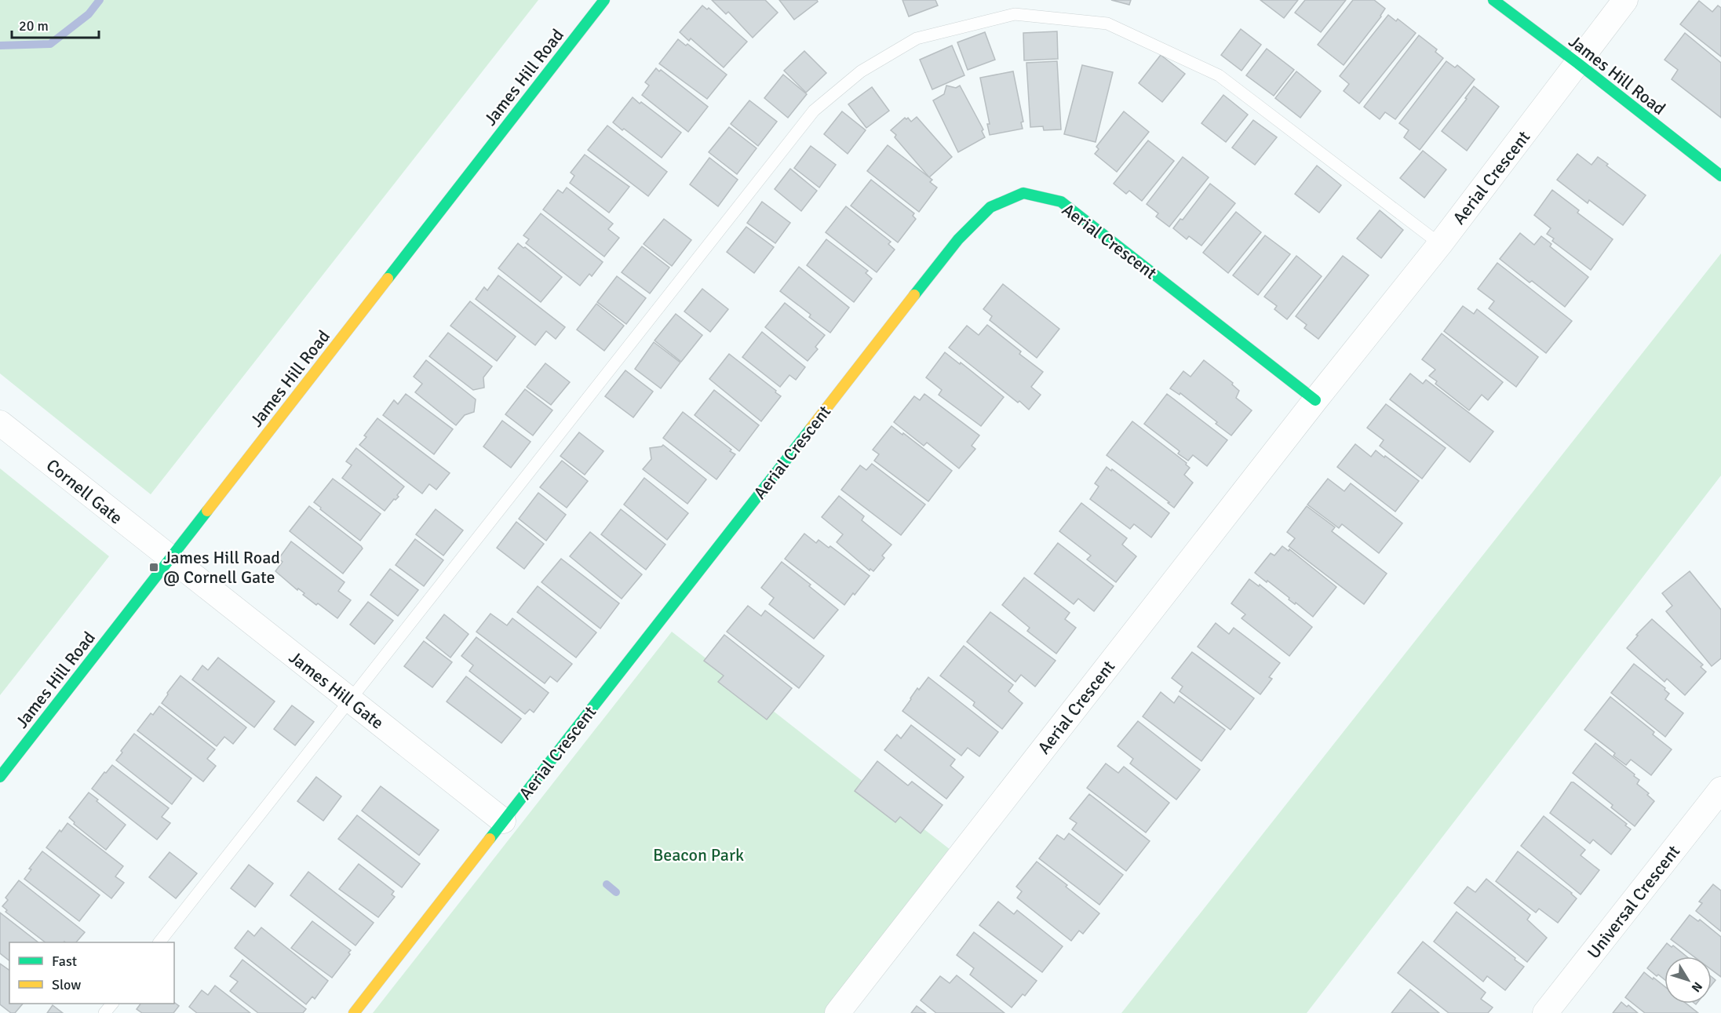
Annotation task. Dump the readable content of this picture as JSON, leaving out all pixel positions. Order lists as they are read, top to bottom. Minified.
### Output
{"streets":{"street":["James Hill Road","Aerial Crescent","Cornell Gate","James Hill Gate","Universal Crescent"]},"crossings":[["James Hill Road","Aerial Crescent"],["James Hill Road","Cornell Gate"],["James Hill Road","James Hill Gate"],["Aerial Crescent","James Hill Gate"],["Cornell Gate","James Hill Gate"]],"parks":["Beacon Park"],"places":{"transit":["James Hill Road @ Cornell Gate"]},"legend":["Fast","Slow"],"scale_bar":"20 m","north":"bottom right"}
